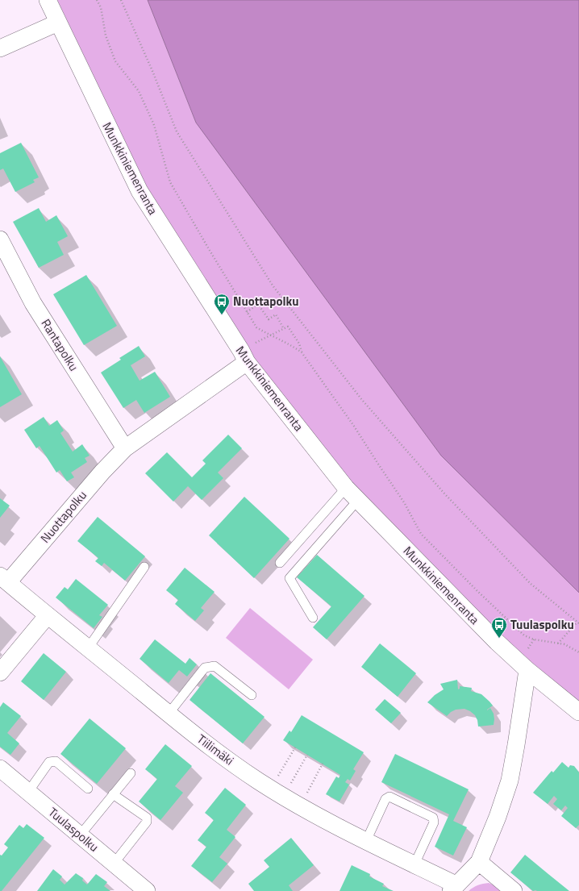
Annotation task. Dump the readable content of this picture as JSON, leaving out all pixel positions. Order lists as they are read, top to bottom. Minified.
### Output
{"streets":{"street":["Munkkiniemenranta","Rantapolku","Nuottapolku","Tiilimäki","Tuulaspolku"]},"crossings":[["Munkkiniemenranta","Nuottapolku"],["Rantapolku","Nuottapolku"],["Nuottapolku","Tiilimäki"]],"places":{"bus stop":["Nuottapolku","Tuulaspolku"]}}
